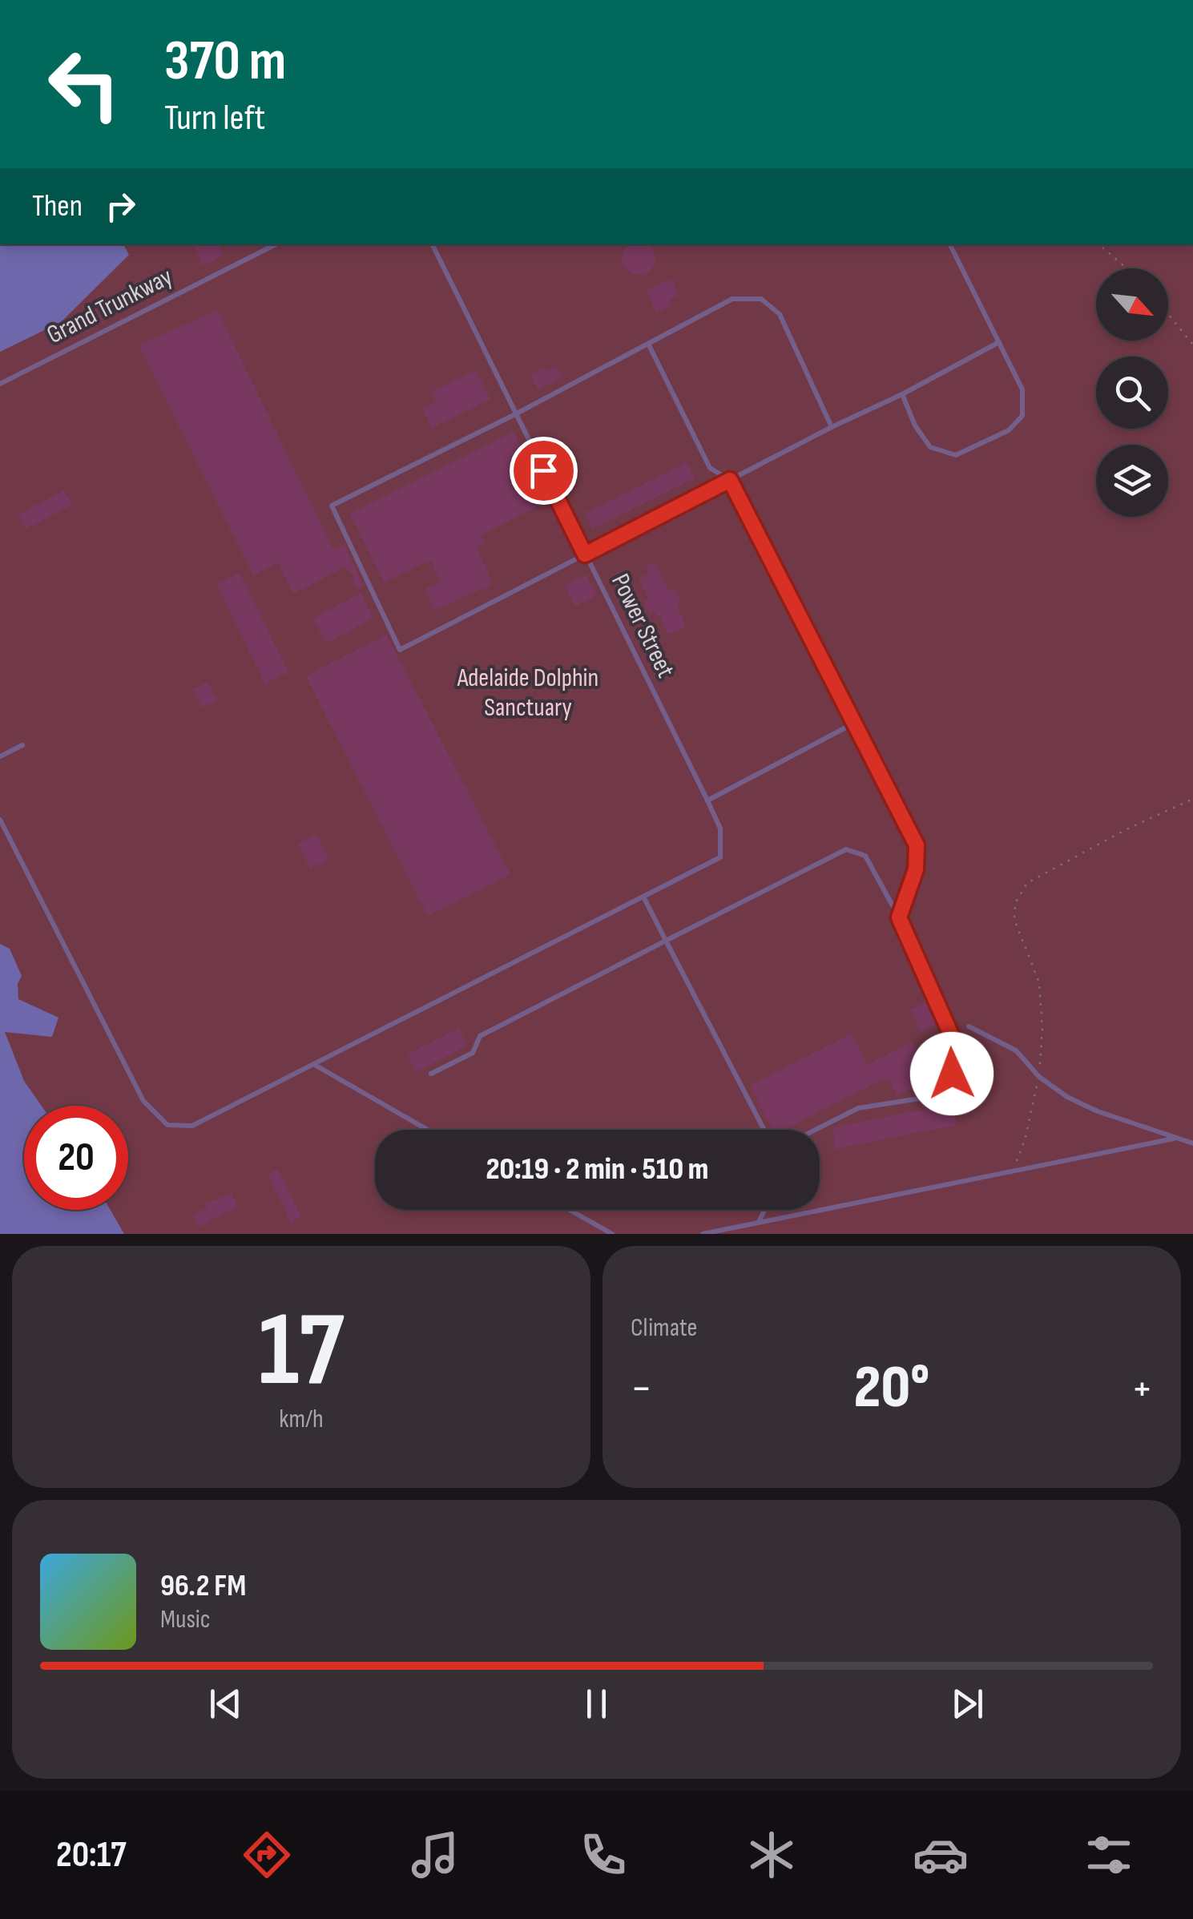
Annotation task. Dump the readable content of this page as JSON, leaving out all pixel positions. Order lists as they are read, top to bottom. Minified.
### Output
{"streets":{"lane":["Grand Trunkway","Power Street"]},"parks":["Adelaide Dolphin Sanctuary"],"north":"bottom right","page":{"turn":["370 m","Turn left"],"then":"Then","limit":"20","trip":"20:19 · 2 min · 510 m","tile":[["17","km/h"],"Climate"],"heat":["−","20°","+"],"song":["96.2 FM","Music"],"tabs":"20:17"}}
